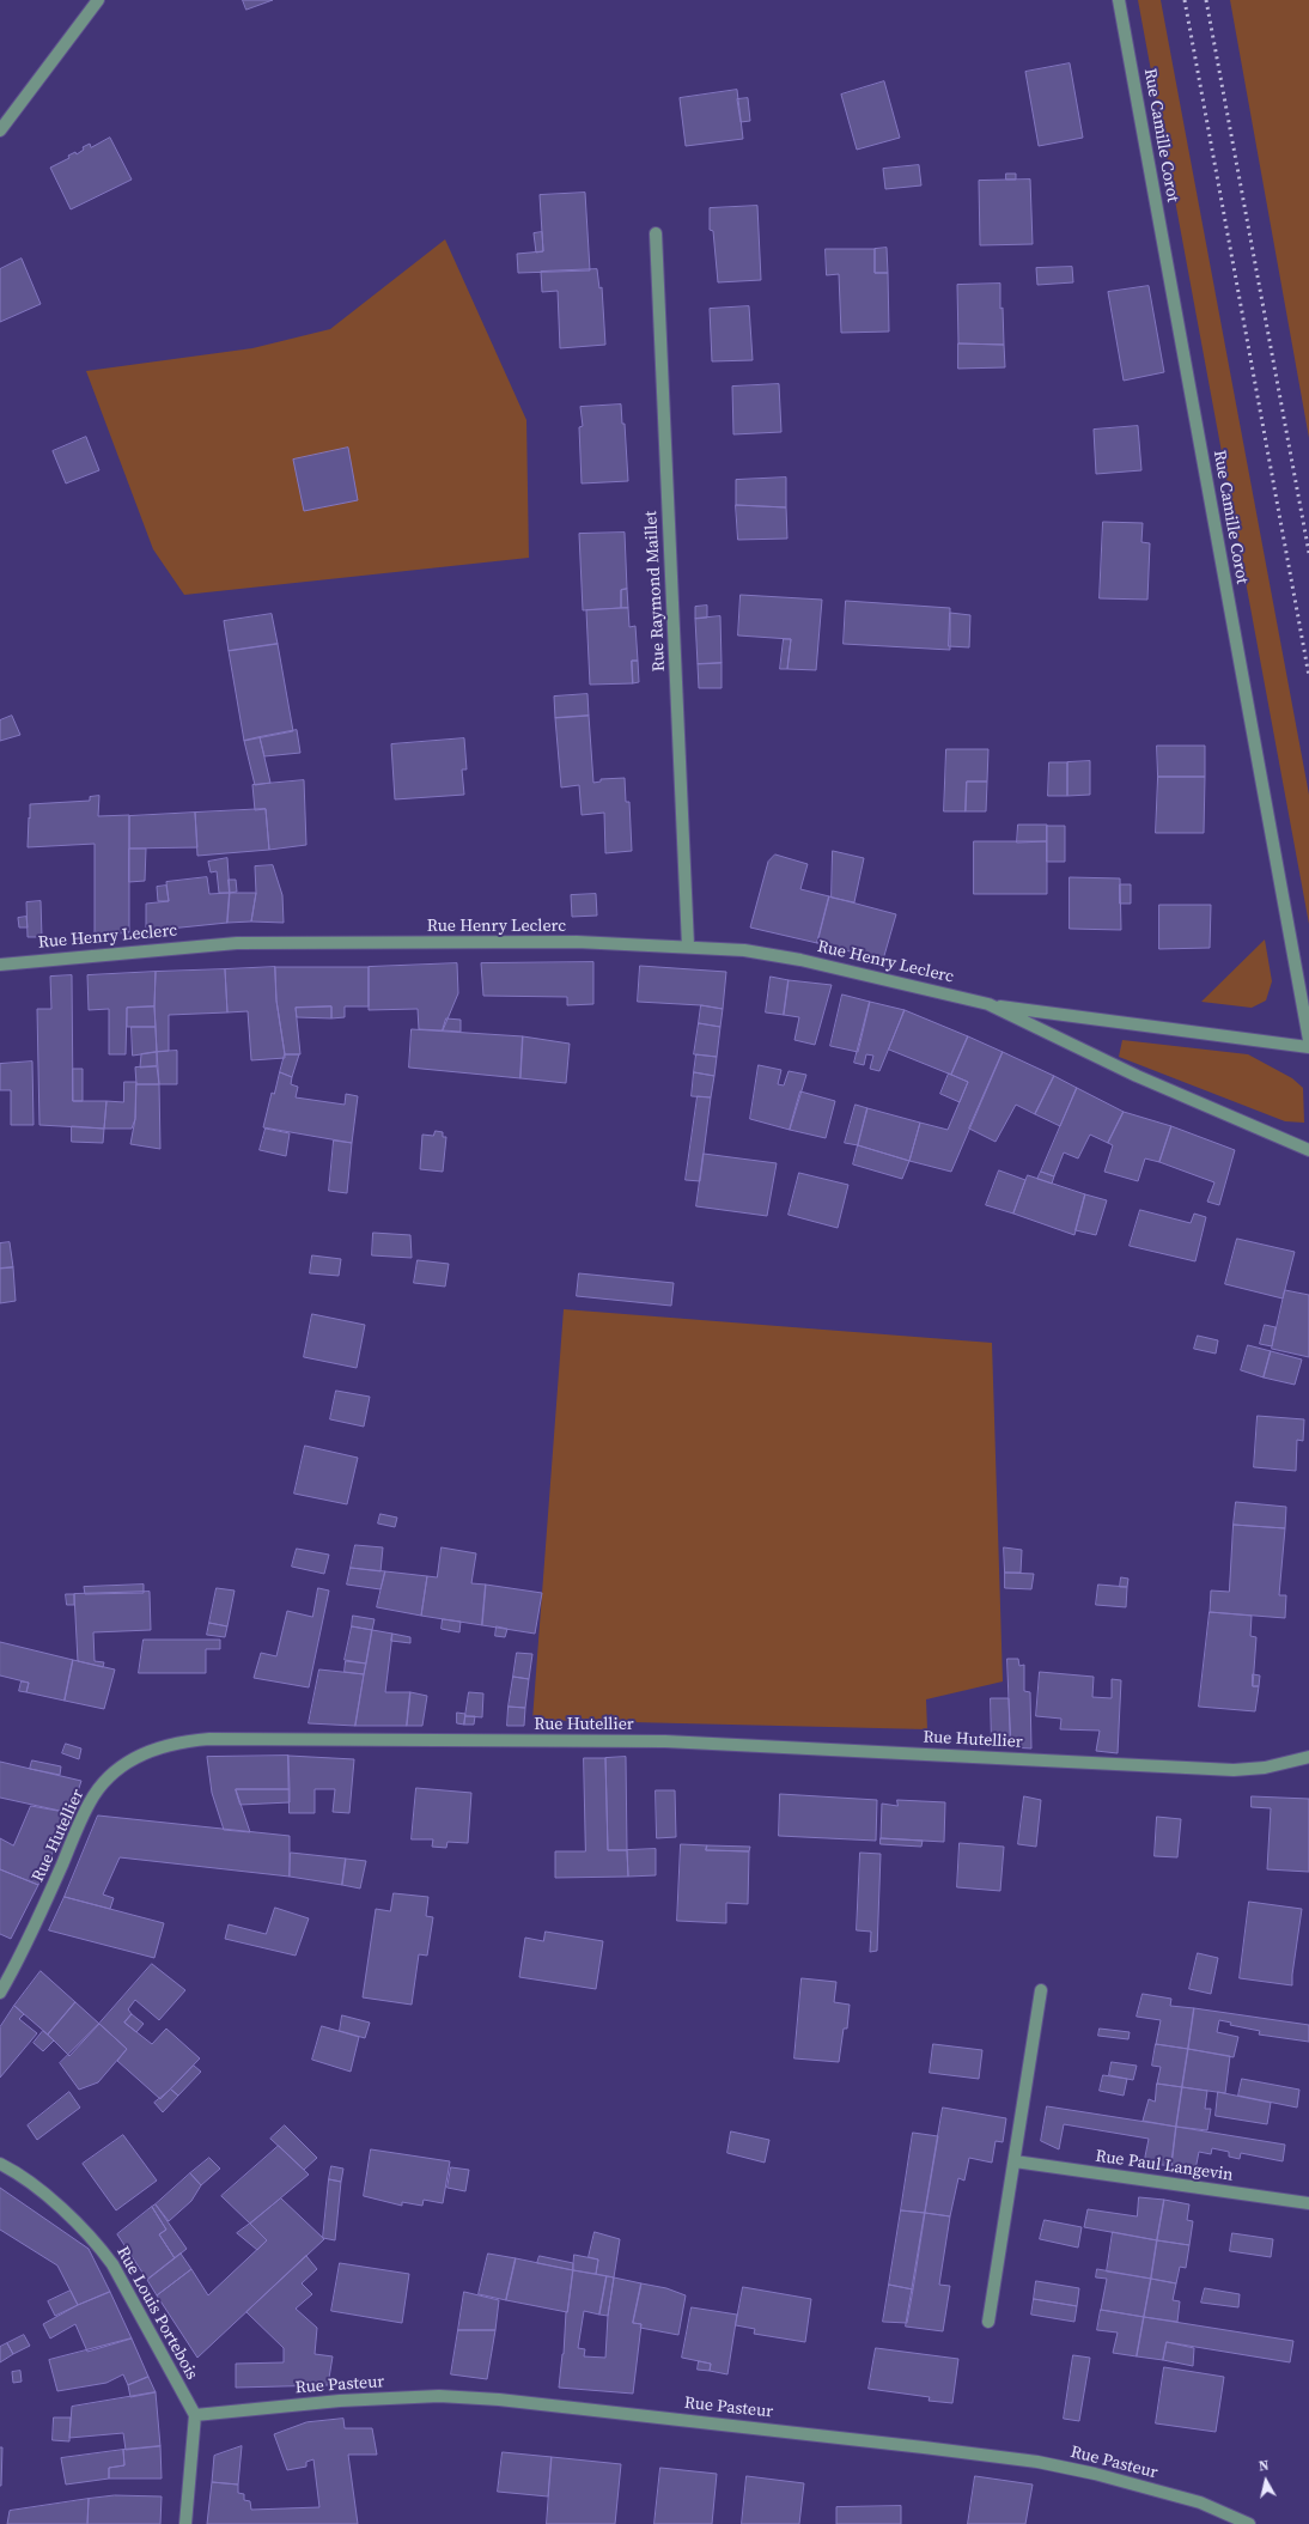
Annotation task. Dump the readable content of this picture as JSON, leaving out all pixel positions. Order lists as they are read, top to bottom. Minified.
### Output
{"streets":{"street":["Rue Camille Corot","Rue Raymond Maillet","Rue Henry Leclerc","Rue Hutellier","Rue Paul Langevin","Rue Louis Portebois","Rue Pasteur"]},"crossings":[["Rue Raymond Maillet","Rue Henry Leclerc"],["Rue Louis Portebois","Rue Pasteur"]],"north":"top"}
